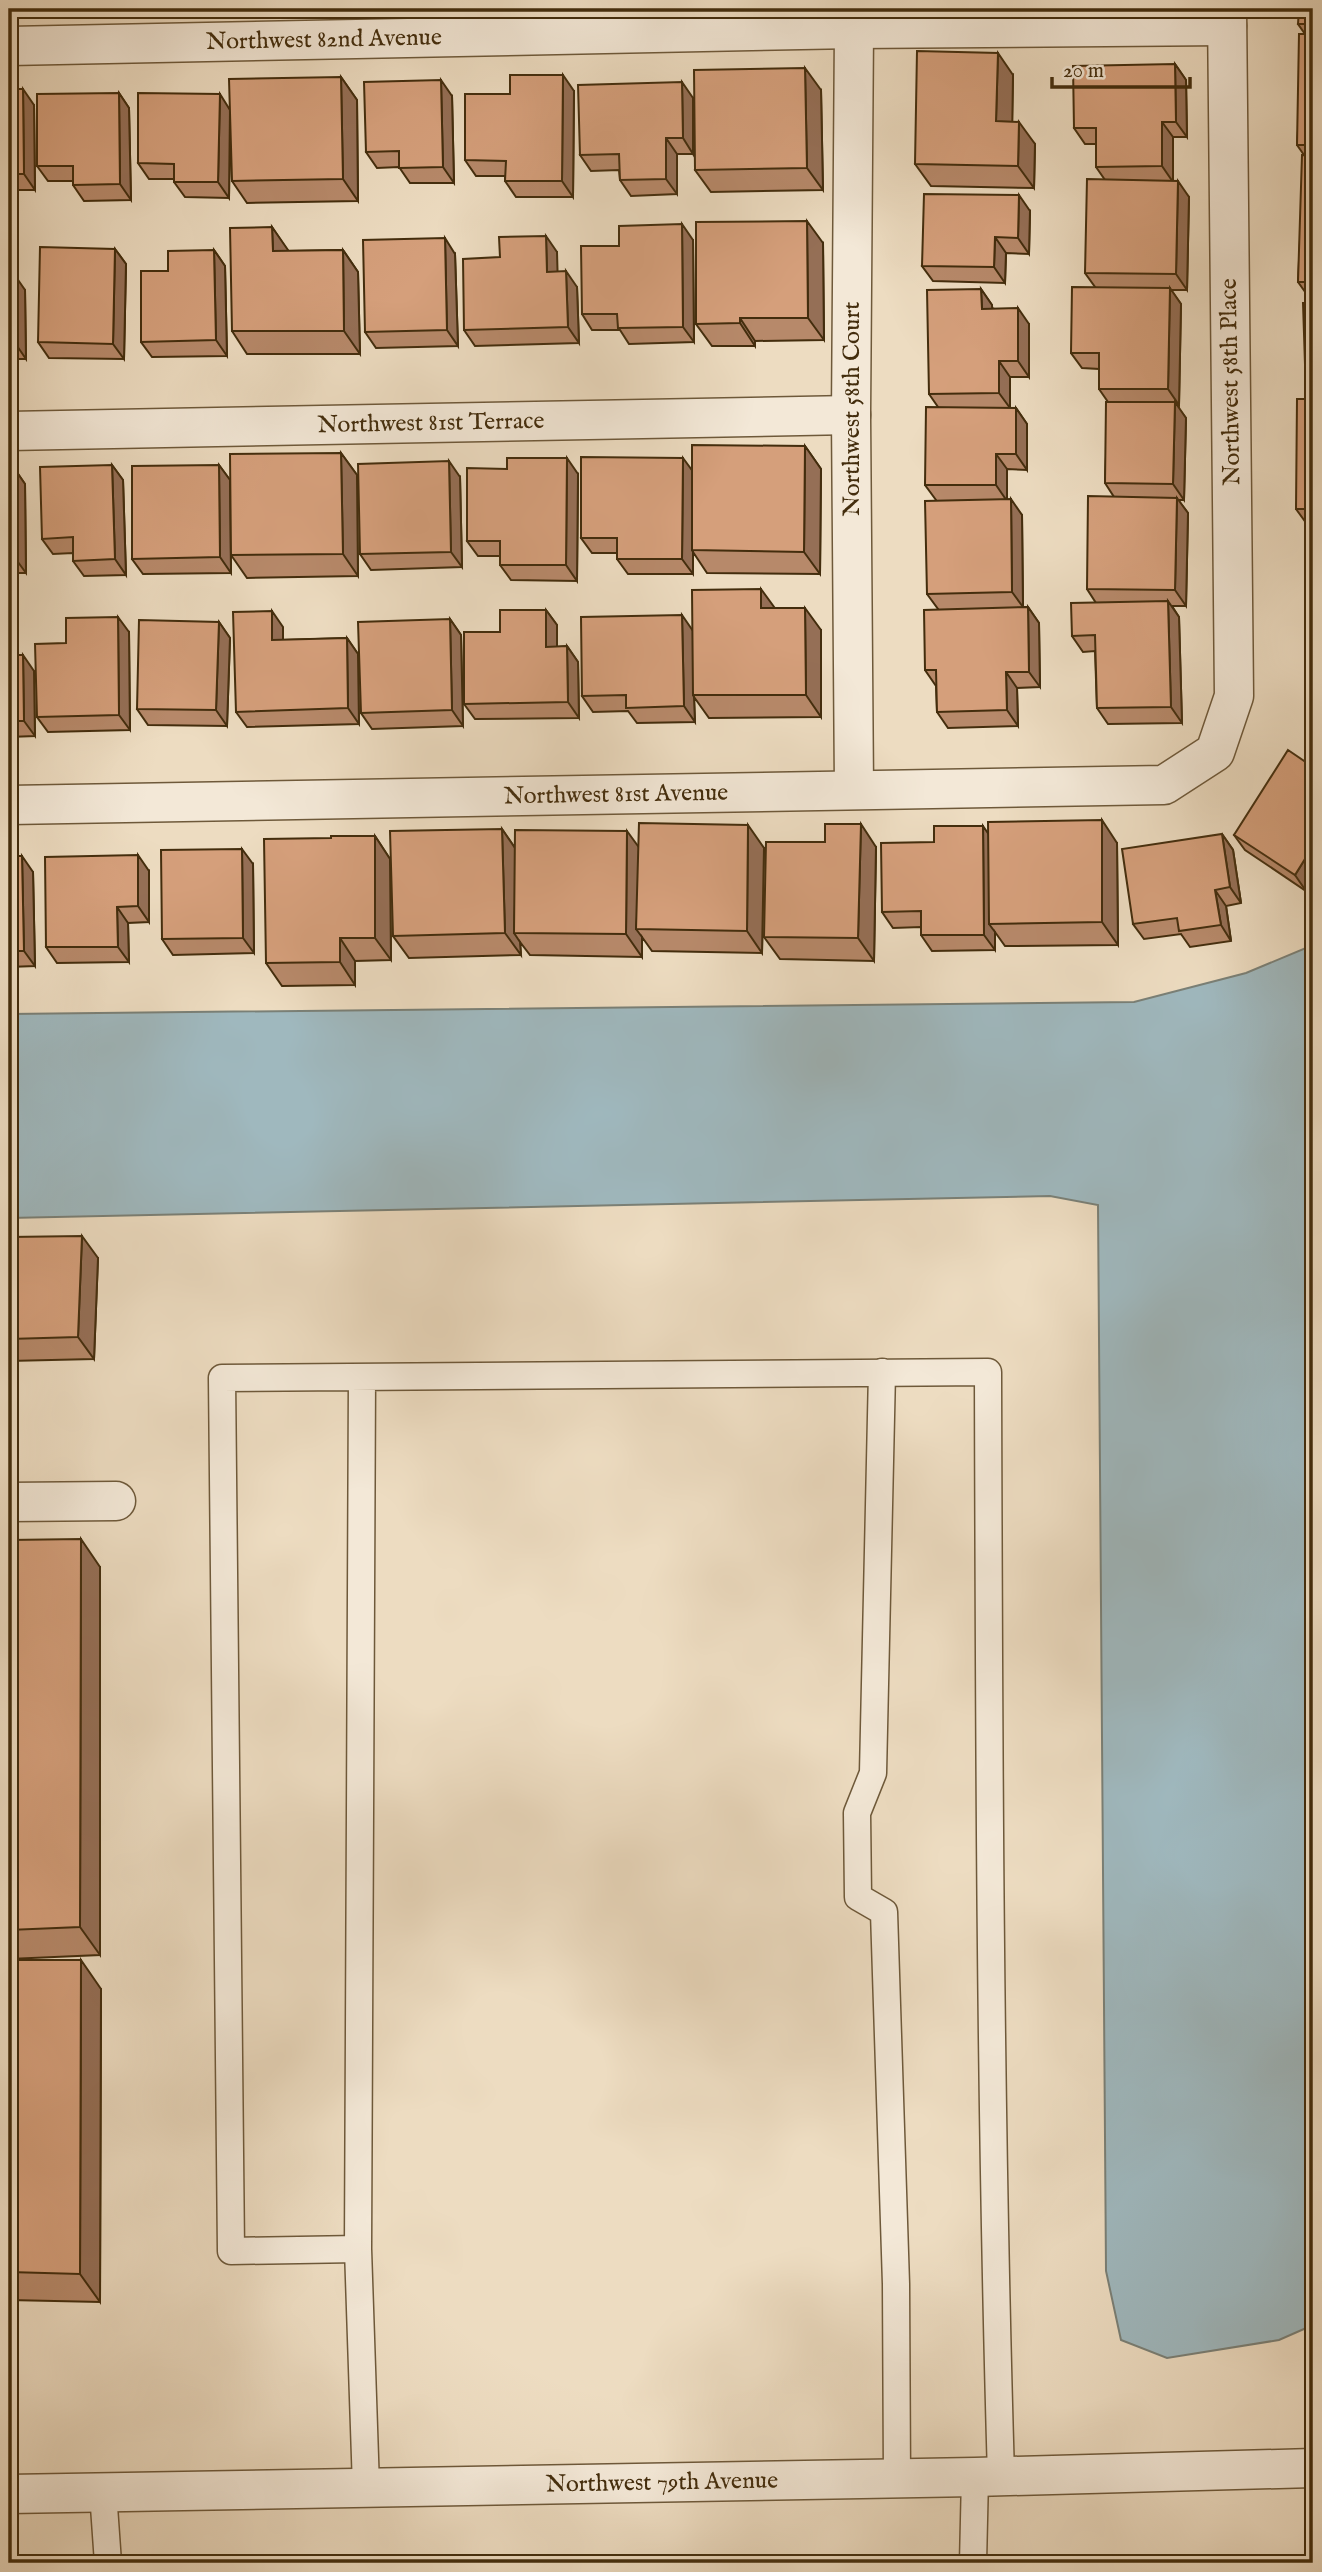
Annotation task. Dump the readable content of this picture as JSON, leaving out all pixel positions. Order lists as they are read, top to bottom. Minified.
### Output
{"streets":{"street":["Northwest 82nd Avenue","Northwest 58th Place","Northwest 58th Court","Northwest 81st Terrace","Northwest 81st Avenue","Northwest 79th Avenue"]},"crossings":[["Northwest 82nd Avenue","Northwest 58th Place"],["Northwest 82nd Avenue","Northwest 58th Court"],["Northwest 58th Place","Northwest 81st Avenue"],["Northwest 58th Court","Northwest 81st Terrace"],["Northwest 58th Court","Northwest 81st Avenue"]],"scale_bar":"20 m"}
